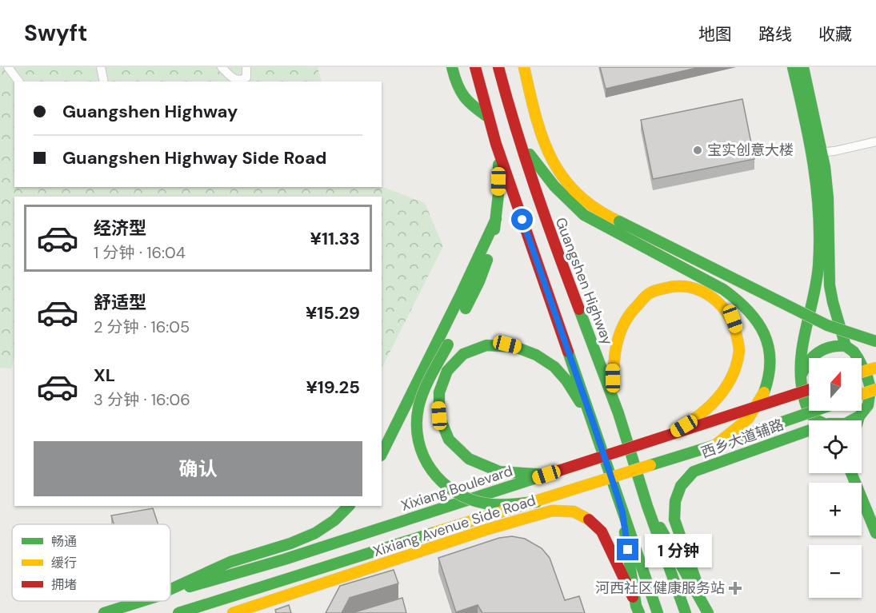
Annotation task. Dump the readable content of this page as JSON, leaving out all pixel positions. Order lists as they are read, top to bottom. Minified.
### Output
{"streets":{"main road":["Guangshen Highway","西乡大道辅路","Xixiang Boulevard","Xixiang Avenue Side Road"]},"places":{"other":["宝实创意大楼"],"health":["河西社区健康服务站"]},"legend":["畅通","缓行","拥堵"],"north":"top","page":{"header":"Swyft","nav":["地图","路线","收藏"],"banner":["Guangshen Highway","Guangshen Highway Side Road"],"list":[{"name":"经济型","note":"1 分钟 · 16:04","value":"¥11.33"},{"name":"舒适型","note":"2 分钟 · 16:05","value":"¥15.29"},{"name":"XL","note":"3 分钟 · 16:06","value":"¥19.25"}],"map_buttons":["+","−"],"buttons":"确认","bubble":"1 分钟"}}
